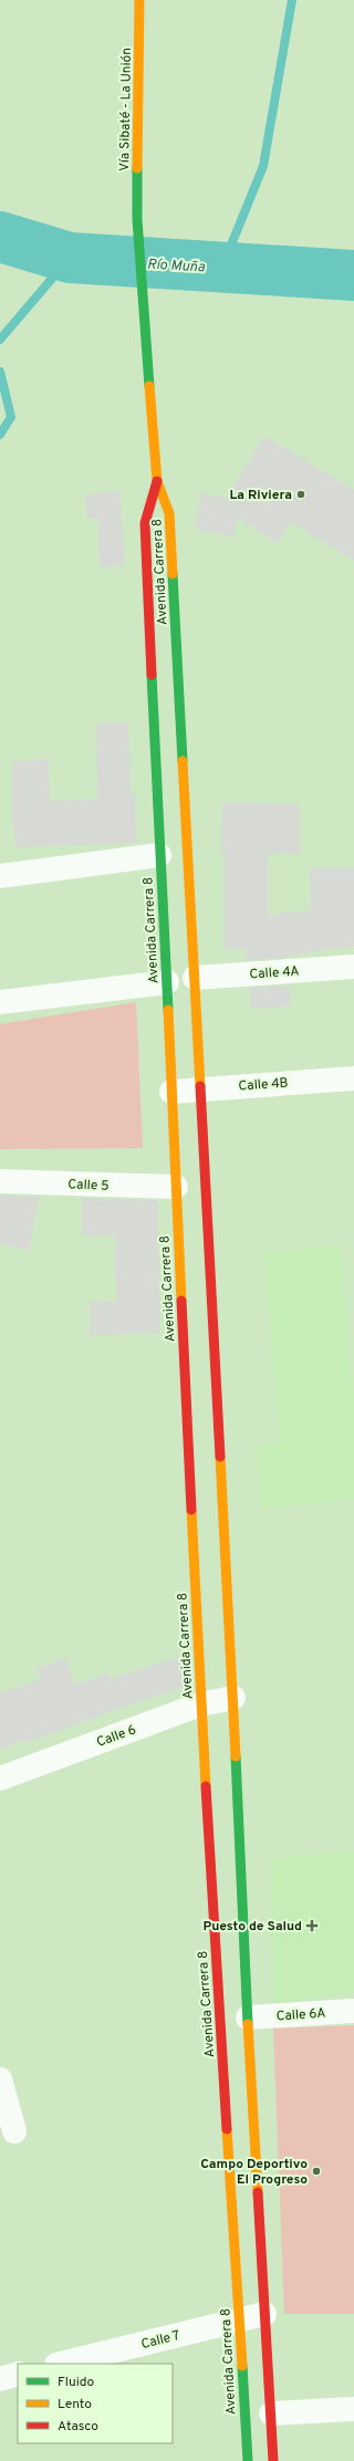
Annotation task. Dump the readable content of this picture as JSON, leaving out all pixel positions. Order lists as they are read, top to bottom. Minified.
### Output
{"streets":{"street":["Vía Sibaté - La Unión","Avenida Carrera 8","Calle 4A","Calle 4B","Calle 5","Calle 6","Calle 6A","Calle 7"]},"crossings":[["Vía Sibaté - La Unión","Avenida Carrera 8"],["Avenida Carrera 8","Calle 4A"],["Avenida Carrera 8","Calle 4B"],["Avenida Carrera 8","Calle 5"],["Avenida Carrera 8","Calle 6"],["Avenida Carrera 8","Calle 6A"],["Avenida Carrera 8","Calle 7"]],"water":["Río Muña"],"places":{"other":["La Riviera","Campo Deportivo El Progreso"],"health":["Puesto de Salud"]},"legend":["Fluido","Lento","Atasco"]}
